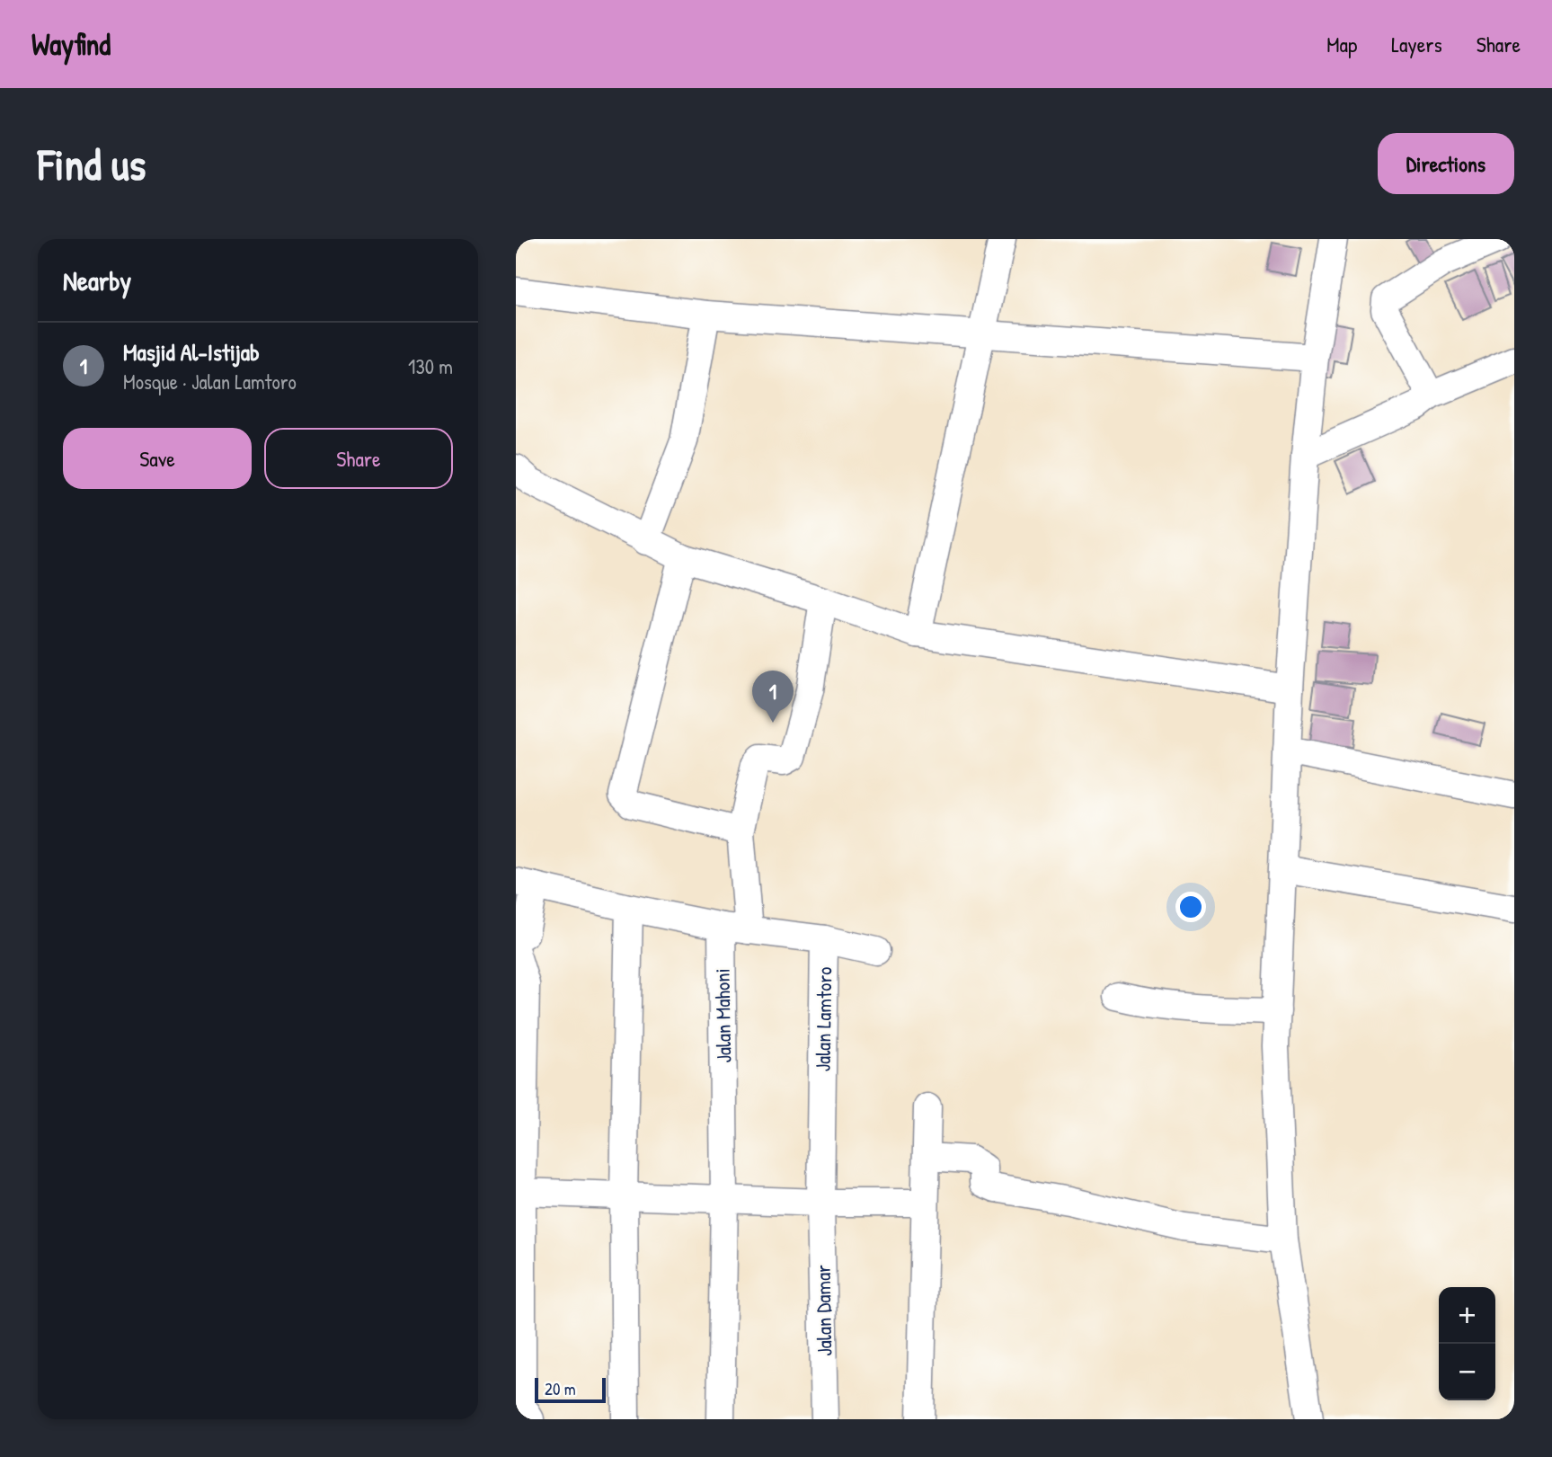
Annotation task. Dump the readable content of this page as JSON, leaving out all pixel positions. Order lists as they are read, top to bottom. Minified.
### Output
{"streets":{"street":["Jalan Mahoni","Jalan Lamtoro","Jalan Damar"]},"crossings":[["Jalan Mahoni","Jalan Lamtoro"],["Jalan Lamtoro","Jalan Damar"]],"scale_bar":"20 m","page":{"header":"Wayfind","nav":["Map","Layers","Share"],"buttons":["Directions",["Save","Share"]],"title":"Find us","heading":"Nearby","list":[{"mark":"1","name":"Masjid Al-Istijab","note":"Mosque · Jalan Lamtoro","value":"130 m"}],"pins":"1","map_buttons":["+","−"],"scale":"20 m"}}
